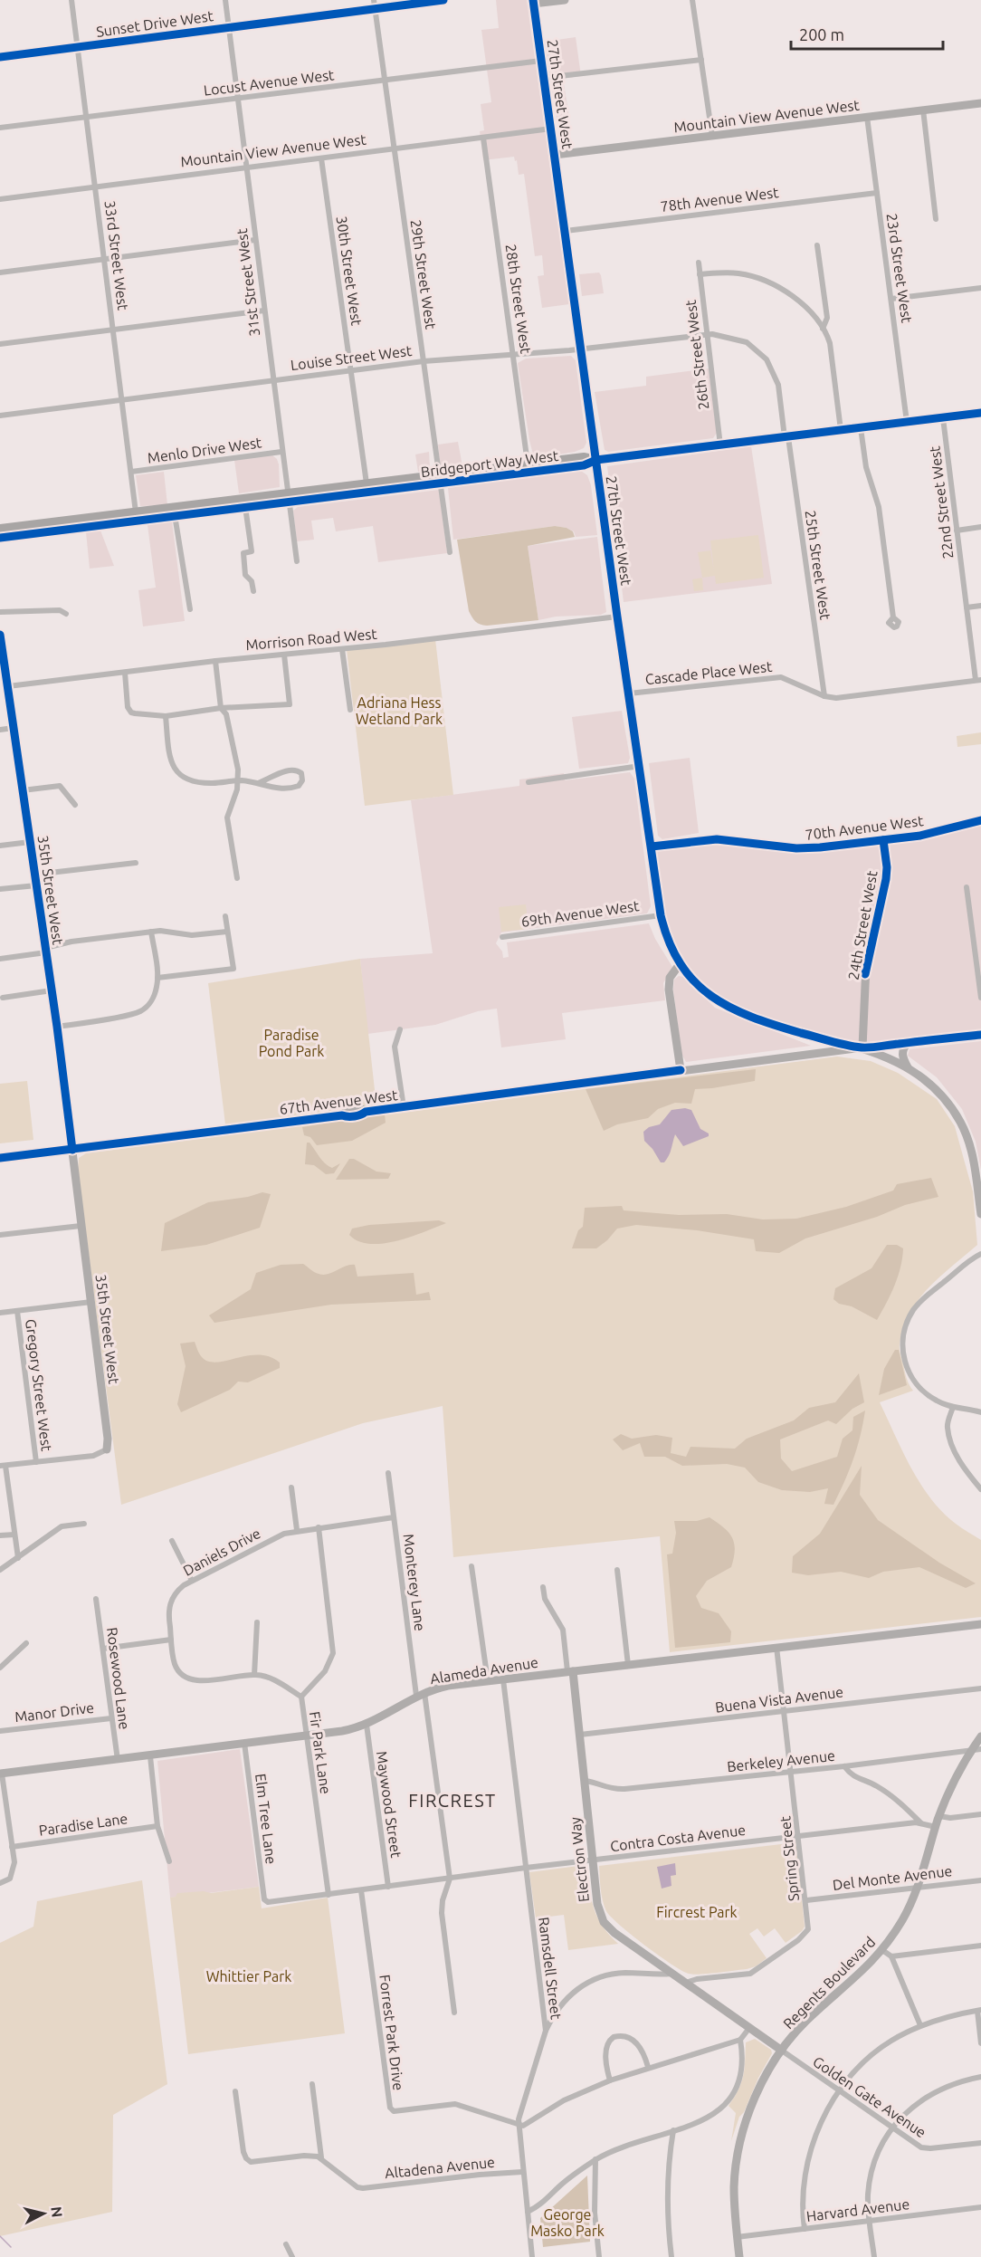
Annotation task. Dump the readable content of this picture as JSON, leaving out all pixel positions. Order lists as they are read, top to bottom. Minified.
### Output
{"streets":{"main road":["Bridgeport Way West"],"street":["Sunset Drive West","Locust Avenue West","27th Street West","Mountain View Avenue West","78th Avenue West","33rd Street West","23rd Street West","30th Street West","29th Street West","31st Street West","28th Street West","26th Street West","Louise Street West","Menlo Drive West","22nd Street West","25th Street West","Morrison Road West","Cascade Place West","70th Avenue West","35th Street West","69th Avenue West","24th Street West","67th Avenue West","Gregory Street West","Daniels Drive","Monterey Lane","Alameda Avenue","Rosewood Lane","Buena Vista Avenue","Manor Drive","Fir Park Lane","Berkeley Avenue","Maywood Street","Elm Tree Lane","Paradise Lane","Contra Costa Avenue","Spring Street","Electron Way","Del Monte Avenue","Ramsdell Street","Regents Boulevard","Forrest Park Drive","Golden Gate Avenue","Altadena Avenue","Harvard Avenue"]},"crossings":[["Sunset Drive West","33rd Street West"],["Sunset Drive West","29th Street West"],["Sunset Drive West","31st Street West"],["Locust Avenue West","27th Street West"],["Locust Avenue West","33rd Street West"],["Locust Avenue West","29th Street West"],["Locust Avenue West","31st Street West"],["27th Street West","Mountain View Avenue West"],["27th Street West","78th Avenue West"],["27th Street West","Louise Street West"],["27th Street West","Bridgeport Way West"],["27th Street West","Morrison Road West"],["27th Street West","Cascade Place West"],["27th Street West","70th Avenue West"],["27th Street West","69th Avenue West"],["Mountain View Avenue West","33rd Street West"],["Mountain View Avenue West","23rd Street West"],["Mountain View Avenue West","30th Street West"],["Mountain View Avenue West","29th Street West"],["Mountain View Avenue West","31st Street West"],["Mountain View Avenue West","28th Street West"],["78th Avenue West","23rd Street West"],["33rd Street West","Louise Street West"],["33rd Street West","Menlo Drive West"],["33rd Street West","Bridgeport Way West"],["23rd Street West","Bridgeport Way West"],["30th Street West","Louise Street West"],["30th Street West","Bridgeport Way West"],["29th Street West","Louise Street West"],["29th Street West","Bridgeport Way West"],["31st Street West","Louise Street West"],["31st Street West","Menlo Drive West"],["31st Street West","Bridgeport Way West"],["28th Street West","Louise Street West"],["28th Street West","Bridgeport Way West"],["26th Street West","Louise Street West"],["26th Street West","Bridgeport Way West"],["26th Street West","25th Street West"],["Louise Street West","25th Street West"],["Bridgeport Way West","22nd Street West"],["Bridgeport Way West","25th Street West"],["22nd Street West","Cascade Place West"],["25th Street West","Cascade Place West"],["Morrison Road West","35th Street West"],["70th Avenue West","24th Street West"],["35th Street West","67th Avenue West"],["24th Street West","67th Avenue West"],["Daniels Drive","Monterey Lane"],["Daniels Drive","Fir Park Lane"],["Monterey Lane","Alameda Avenue"],["Monterey Lane","Contra Costa Avenue"],["Alameda Avenue","Rosewood Lane"],["Alameda Avenue","Fir Park Lane"],["Alameda Avenue","Maywood Street"],["Alameda Avenue","Elm Tree Lane"],["Alameda Avenue","Spring Street"],["Alameda Avenue","Electron Way"],["Alameda Avenue","Ramsdell Street"],["Rosewood Lane","Manor Drive"],["Buena Vista Avenue","Spring Street"],["Buena Vista Avenue","Electron Way"],["Fir Park Lane","Contra Costa Avenue"],["Berkeley Avenue","Spring Street"],["Berkeley Avenue","Electron Way"],["Berkeley Avenue","Regents Boulevard"],["Maywood Street","Contra Costa Avenue"],["Elm Tree Lane","Contra Costa Avenue"],["Contra Costa Avenue","Spring Street"],["Contra Costa Avenue","Electron Way"],["Contra Costa Avenue","Ramsdell Street"],["Contra Costa Avenue","Regents Boulevard"],["Contra Costa Avenue","Forrest Park Drive"],["Spring Street","Electron Way"],["Spring Street","Del Monte Avenue"],["Electron Way","Regents Boulevard"],["Electron Way","Golden Gate Avenue"],["Del Monte Avenue","Regents Boulevard"],["Ramsdell Street","Forrest Park Drive"],["Ramsdell Street","Altadena Avenue"],["Regents Boulevard","Golden Gate Avenue"],["Regents Boulevard","Harvard Avenue"]],"districts":["FIRCREST"],"parks":["Adriana Hess Wetland Park","Paradise Pond Park","Fircrest Park","Whittier Park","George Masko Park"],"scale_bar":"200 m","north":"right"}
